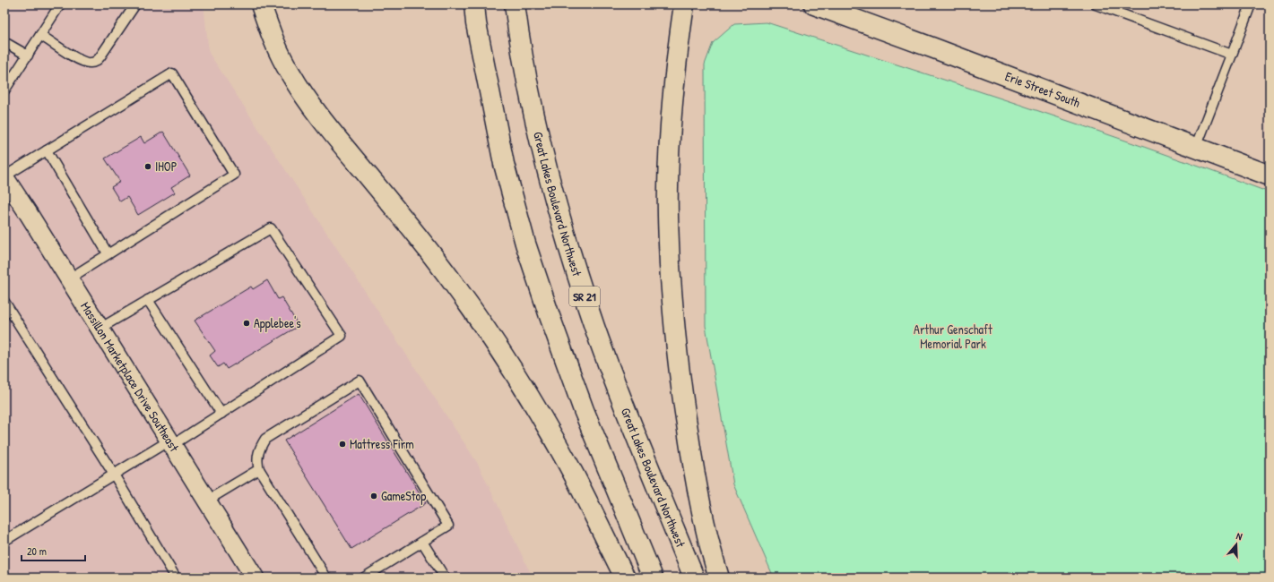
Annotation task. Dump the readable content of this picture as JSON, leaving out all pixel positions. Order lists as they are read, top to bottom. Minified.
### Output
{"streets":{"main road":["Erie Street South","Great Lakes Boulevard Northwest","SR 21"],"street":["Massillon Marketplace Drive Southeast"]},"parks":["Arthur Genschaft Memorial Park"],"places":["IHOP","Applebee's","Mattress Firm","GameStop"],"scale_bar":"20 m","north":"top"}
